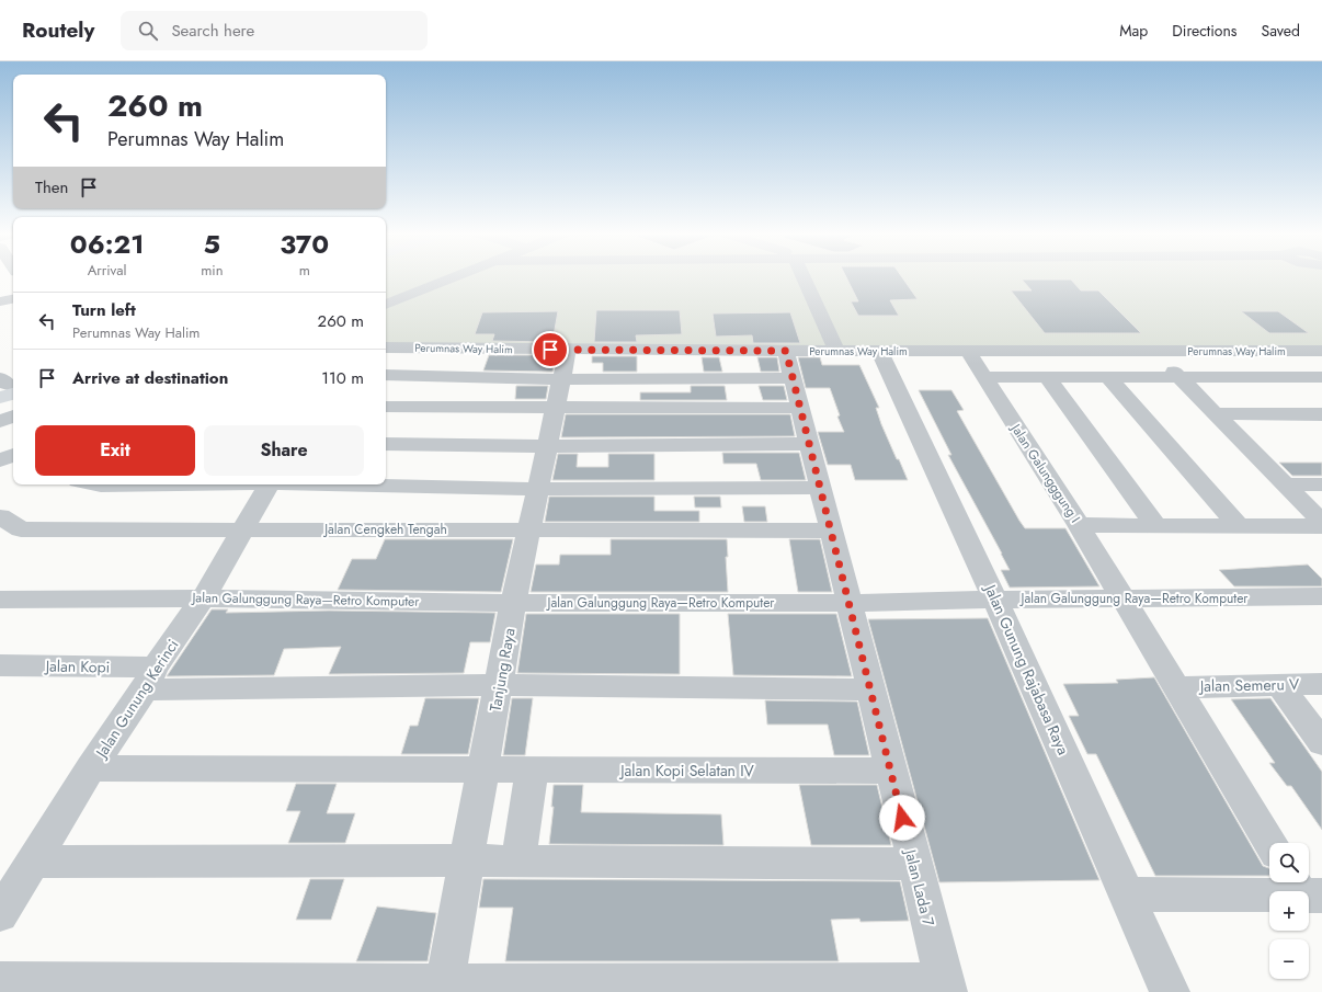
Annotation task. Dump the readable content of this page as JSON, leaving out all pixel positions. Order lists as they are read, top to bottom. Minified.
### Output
{"streets":{"street":["Perumnas Way Halim","Jalan Galungggung I","Jalan Cengkeh Tengah","Jalan Galunggung Raya—Retro Komputer","Jalan Kopi","Tanjung Raya","Jalan Gunung Rajabasa Raya","Jalan Semeru V","Jalan Gunung Kerinci","Jalan Kopi Selatan IV","Jalan Lada 7"]},"crossings":[["Perumnas Way Halim","Jalan Galungggung I"],["Perumnas Way Halim","Tanjung Raya"],["Perumnas Way Halim","Jalan Gunung Rajabasa Raya"],["Perumnas Way Halim","Jalan Lada 7"],["Jalan Galungggung I","Jalan Galunggung Raya—Retro Komputer"],["Jalan Galungggung I","Jalan Semeru V"],["Jalan Cengkeh Tengah","Tanjung Raya"],["Jalan Cengkeh Tengah","Jalan Gunung Kerinci"],["Jalan Cengkeh Tengah","Jalan Lada 7"],["Jalan Galunggung Raya—Retro Komputer","Tanjung Raya"],["Jalan Galunggung Raya—Retro Komputer","Jalan Gunung Rajabasa Raya"],["Jalan Galunggung Raya—Retro Komputer","Jalan Gunung Kerinci"],["Jalan Galunggung Raya—Retro Komputer","Jalan Lada 7"],["Jalan Kopi","Tanjung Raya"],["Jalan Kopi","Jalan Gunung Kerinci"],["Jalan Kopi","Jalan Lada 7"],["Tanjung Raya","Jalan Kopi Selatan IV"],["Jalan Gunung Kerinci","Jalan Kopi Selatan IV"],["Jalan Kopi Selatan IV","Jalan Lada 7"]],"page":{"header":"Routely","search":"Search here","nav":["Map","Directions","Saved"],"turn":["260 m","Perumnas Way Halim"],"then":"Then","eta":["06:21","Arrival","5","min","370","m"],"list":[{"name":"Turn left","note":"Perumnas Way Halim","value":"260 m"},{"name":"Arrive at destination","value":"110 m"}],"buttons":["Exit","Share"],"map_buttons":["+","−"]}}
